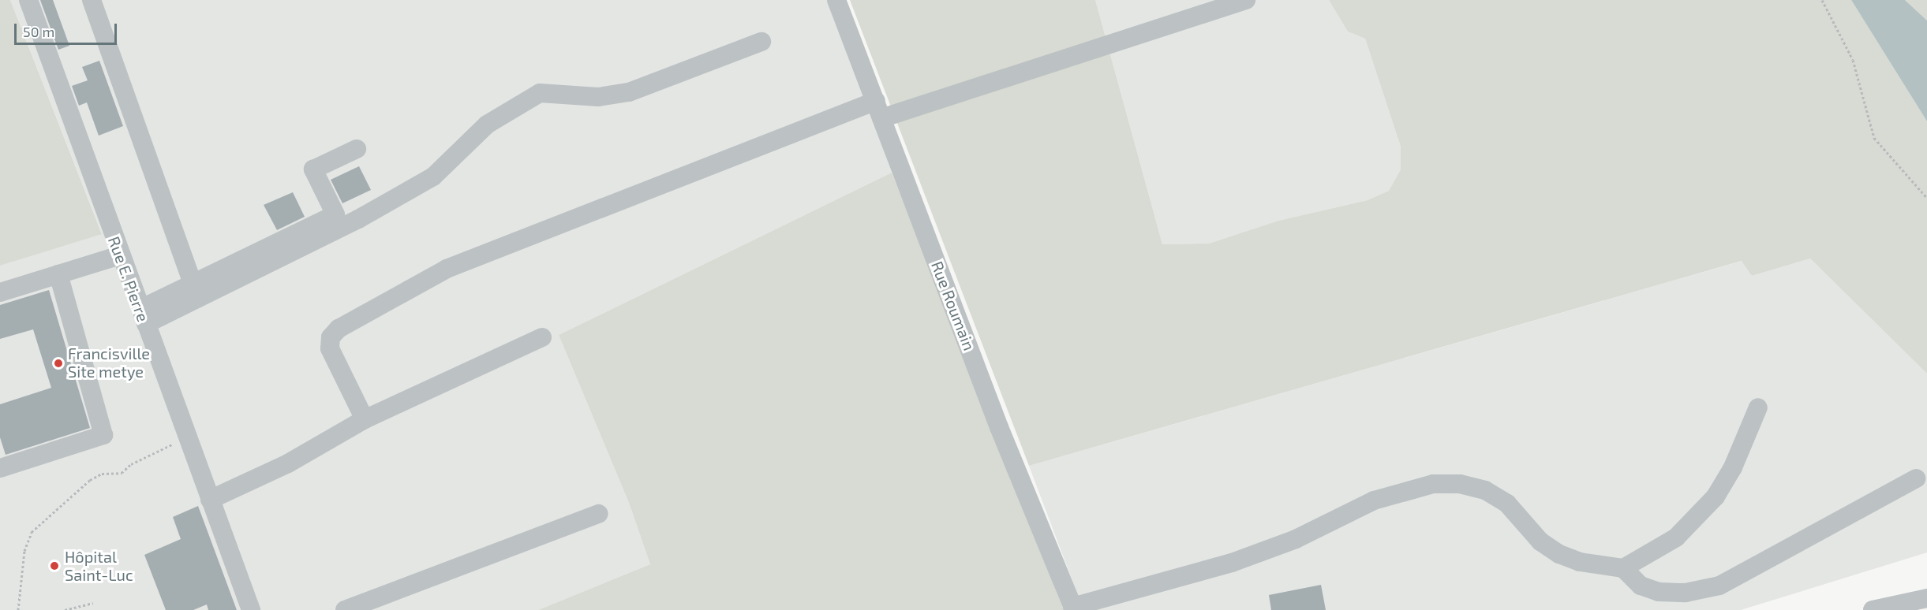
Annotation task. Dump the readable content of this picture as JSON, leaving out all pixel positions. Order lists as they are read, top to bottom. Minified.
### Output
{"streets":{"street":["Rue E. Pierre","Rue Roumain"]},"places":["Francisville Site metye","Hôpital Saint-Luc"],"scale_bar":"50 m"}
